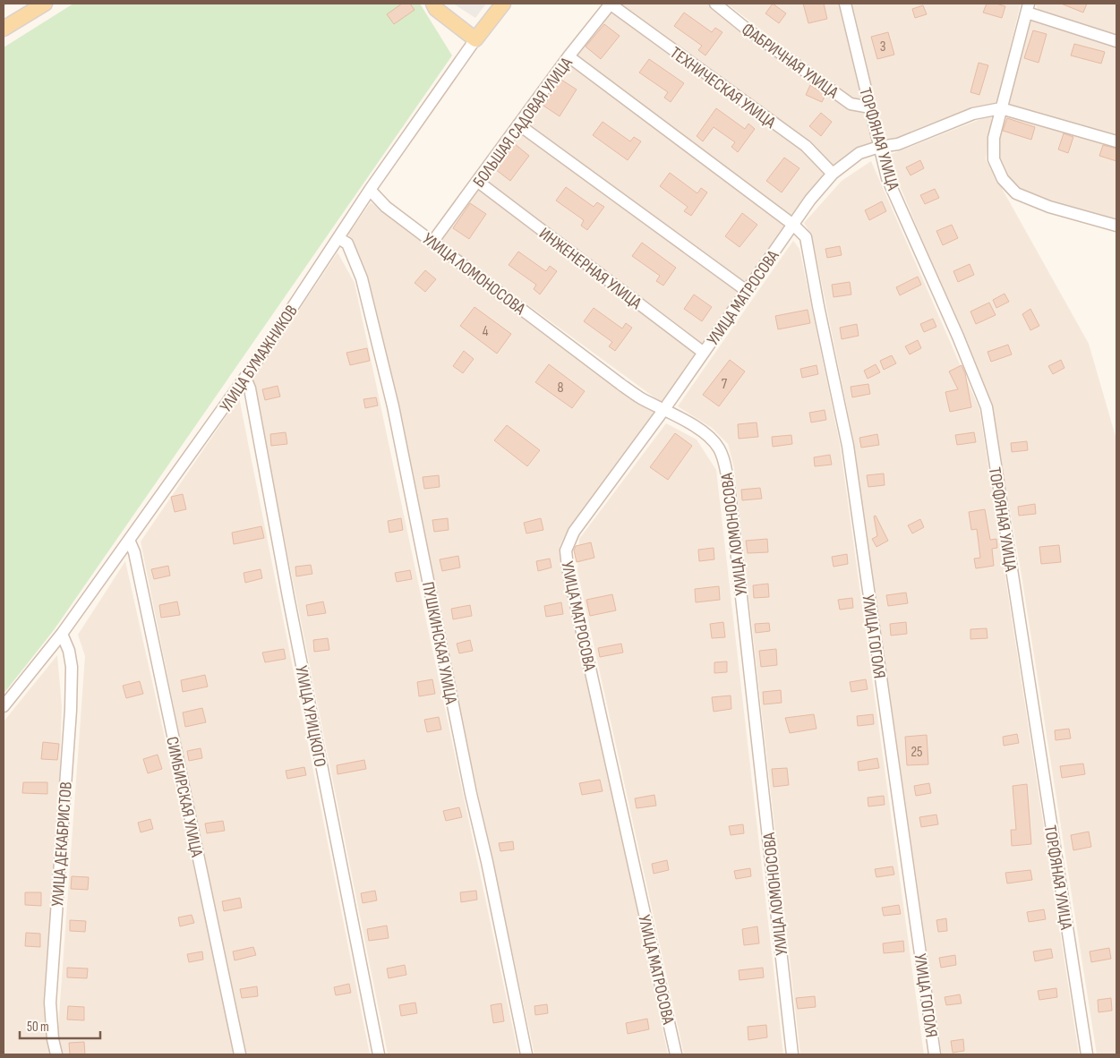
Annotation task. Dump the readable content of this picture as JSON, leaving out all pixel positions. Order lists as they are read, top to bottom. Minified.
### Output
{"streets":{"main road":["УЛИЦА БУМАЖНИКОВ"],"street":["ФАБРИЧНАЯ УЛИЦА","ТЕХНИЧЕСКАЯ УЛИЦА","БОЛЬШАЯ САДОВАЯ УЛИЦА","ТОРФЯНАЯ УЛИЦА","ИНЖЕНЕРНАЯ УЛИЦА","УЛИЦА ЛОМОНОСОВА","УЛИЦА МАТРОСОВА","УЛИЦА ГОГОЛЯ","ПУШКИНСКАЯ УЛИЦА","УЛИЦА УРИЦКОГО","СИМБИРСКАЯ УЛИЦА","УЛИЦА ДЕКАБРИСТОВ"]},"crossings":[["ФАБРИЧНАЯ УЛИЦА","ТОРФЯНАЯ УЛИЦА"],["ТЕХНИЧЕСКАЯ УЛИЦА","БОЛЬШАЯ САДОВАЯ УЛИЦА"],["ТЕХНИЧЕСКАЯ УЛИЦА","УЛИЦА МАТРОСОВА"],["БОЛЬШАЯ САДОВАЯ УЛИЦА","ИНЖЕНЕРНАЯ УЛИЦА"],["БОЛЬШАЯ САДОВАЯ УЛИЦА","УЛИЦА ЛОМОНОСОВА"],["ТОРФЯНАЯ УЛИЦА","УЛИЦА МАТРОСОВА"],["ИНЖЕНЕРНАЯ УЛИЦА","УЛИЦА МАТРОСОВА"],["УЛИЦА ЛОМОНОСОВА","УЛИЦА МАТРОСОВА"],["УЛИЦА ЛОМОНОСОВА","УЛИЦА БУМАЖНИКОВ"],["УЛИЦА МАТРОСОВА","УЛИЦА ГОГОЛЯ"],["УЛИЦА БУМАЖНИКОВ","ПУШКИНСКАЯ УЛИЦА"],["УЛИЦА БУМАЖНИКОВ","УЛИЦА УРИЦКОГО"],["УЛИЦА БУМАЖНИКОВ","СИМБИРСКАЯ УЛИЦА"],["УЛИЦА БУМАЖНИКОВ","УЛИЦА ДЕКАБРИСТОВ"]],"house_numbers":["3","4","7","8","25"],"scale_bar":"50 m"}
